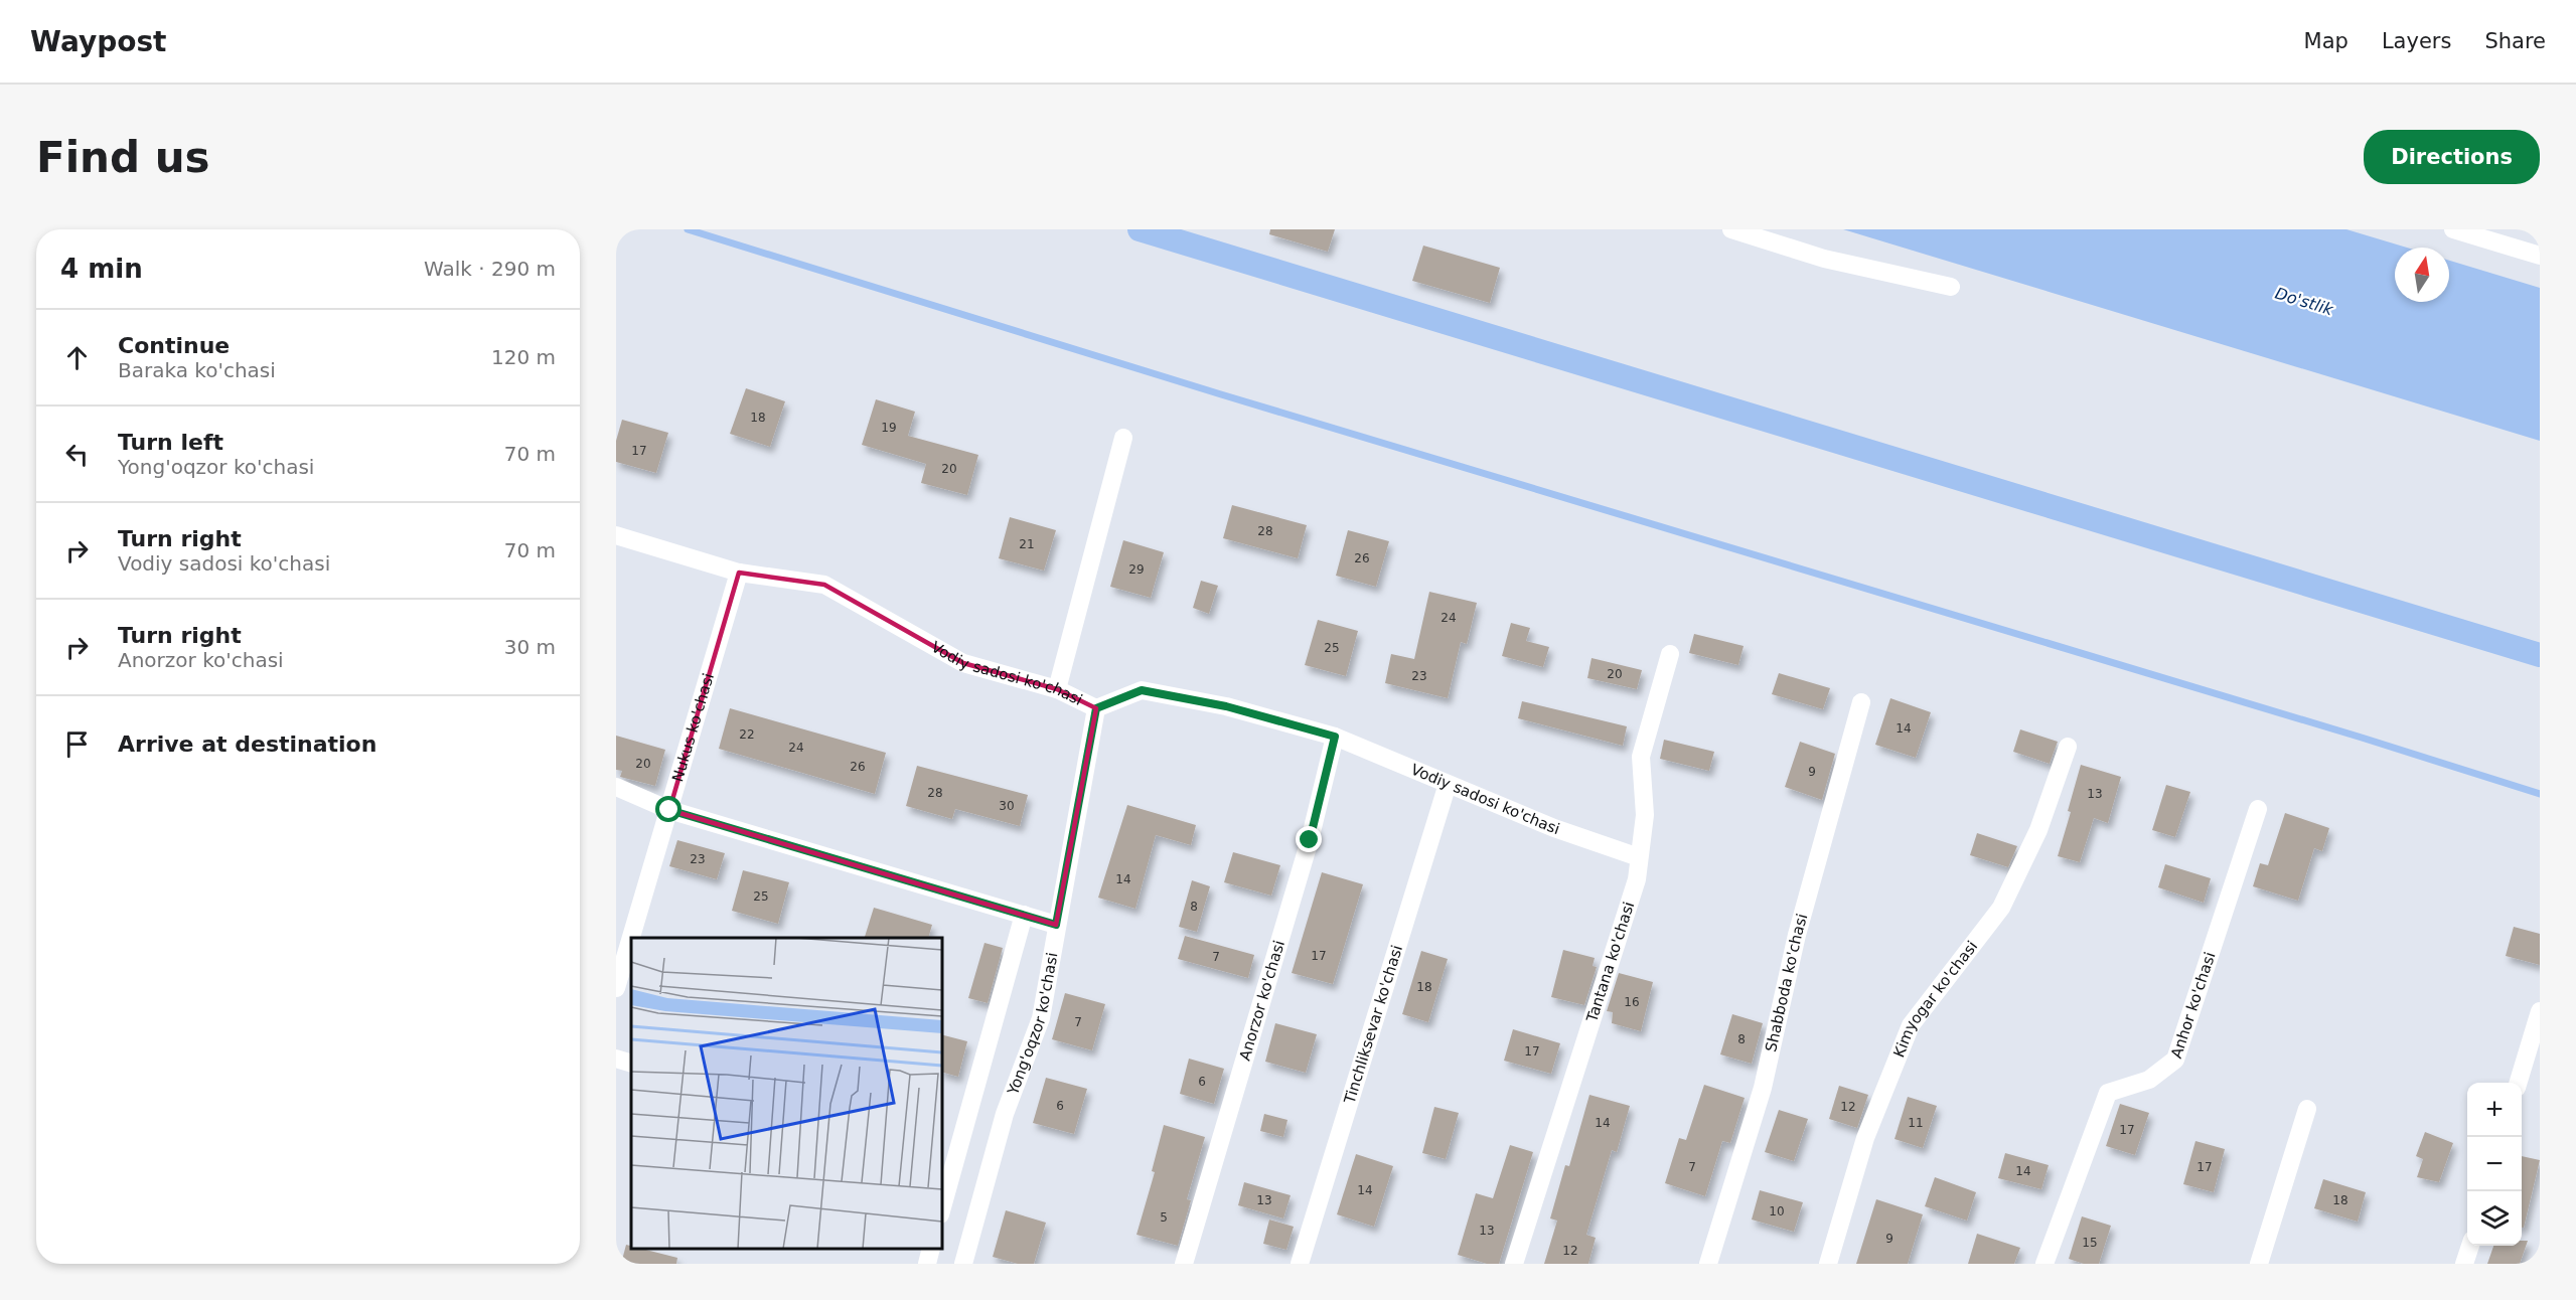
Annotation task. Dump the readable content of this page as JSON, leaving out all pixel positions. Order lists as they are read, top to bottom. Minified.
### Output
{"streets":{"street":["Vodiy sadosi ko'chasi","Nukus ko'chasi","Tantana ko'chasi","Shabboda ko'chasi","Anorzor ko'chasi","Kimyogar ko'chasi","Anhor ko'chasi","Yong'oqzor ko'chasi","Tinchliksevar ko'chasi"]},"crossings":[["Vodiy sadosi ko'chasi","Nukus ko'chasi"],["Vodiy sadosi ko'chasi","Tantana ko'chasi"],["Vodiy sadosi ko'chasi","Anorzor ko'chasi"],["Vodiy sadosi ko'chasi","Yong'oqzor ko'chasi"],["Vodiy sadosi ko'chasi","Tinchliksevar ko'chasi"]],"water":["Do'stlik"],"house_numbers":["18","19","17","20","28","21","26","29","24","25","20","23","14","22","24","20","26","9","28","13","30","23","14","25","8","17","7","18","16","7","8","17","6","6","12","14","11","17","7","17","14","14","13","18","10","5","13","9","15","12"],"north":"top","page":{"header":"Waypost","nav":["Map","Layers","Share"],"buttons":"Directions","title":"Find us","heading":["4 min","Walk · 290 m"],"list":[["Continue","Baraka ko'chasi","120 m"],["Turn left","Yong'oqzor ko'chasi","70 m"],["Turn right","Vodiy sadosi ko'chasi","70 m"],["Turn right","Anorzor ko'chasi","30 m"],"Arrive at destination"],"map_buttons":["+","−"]}}
